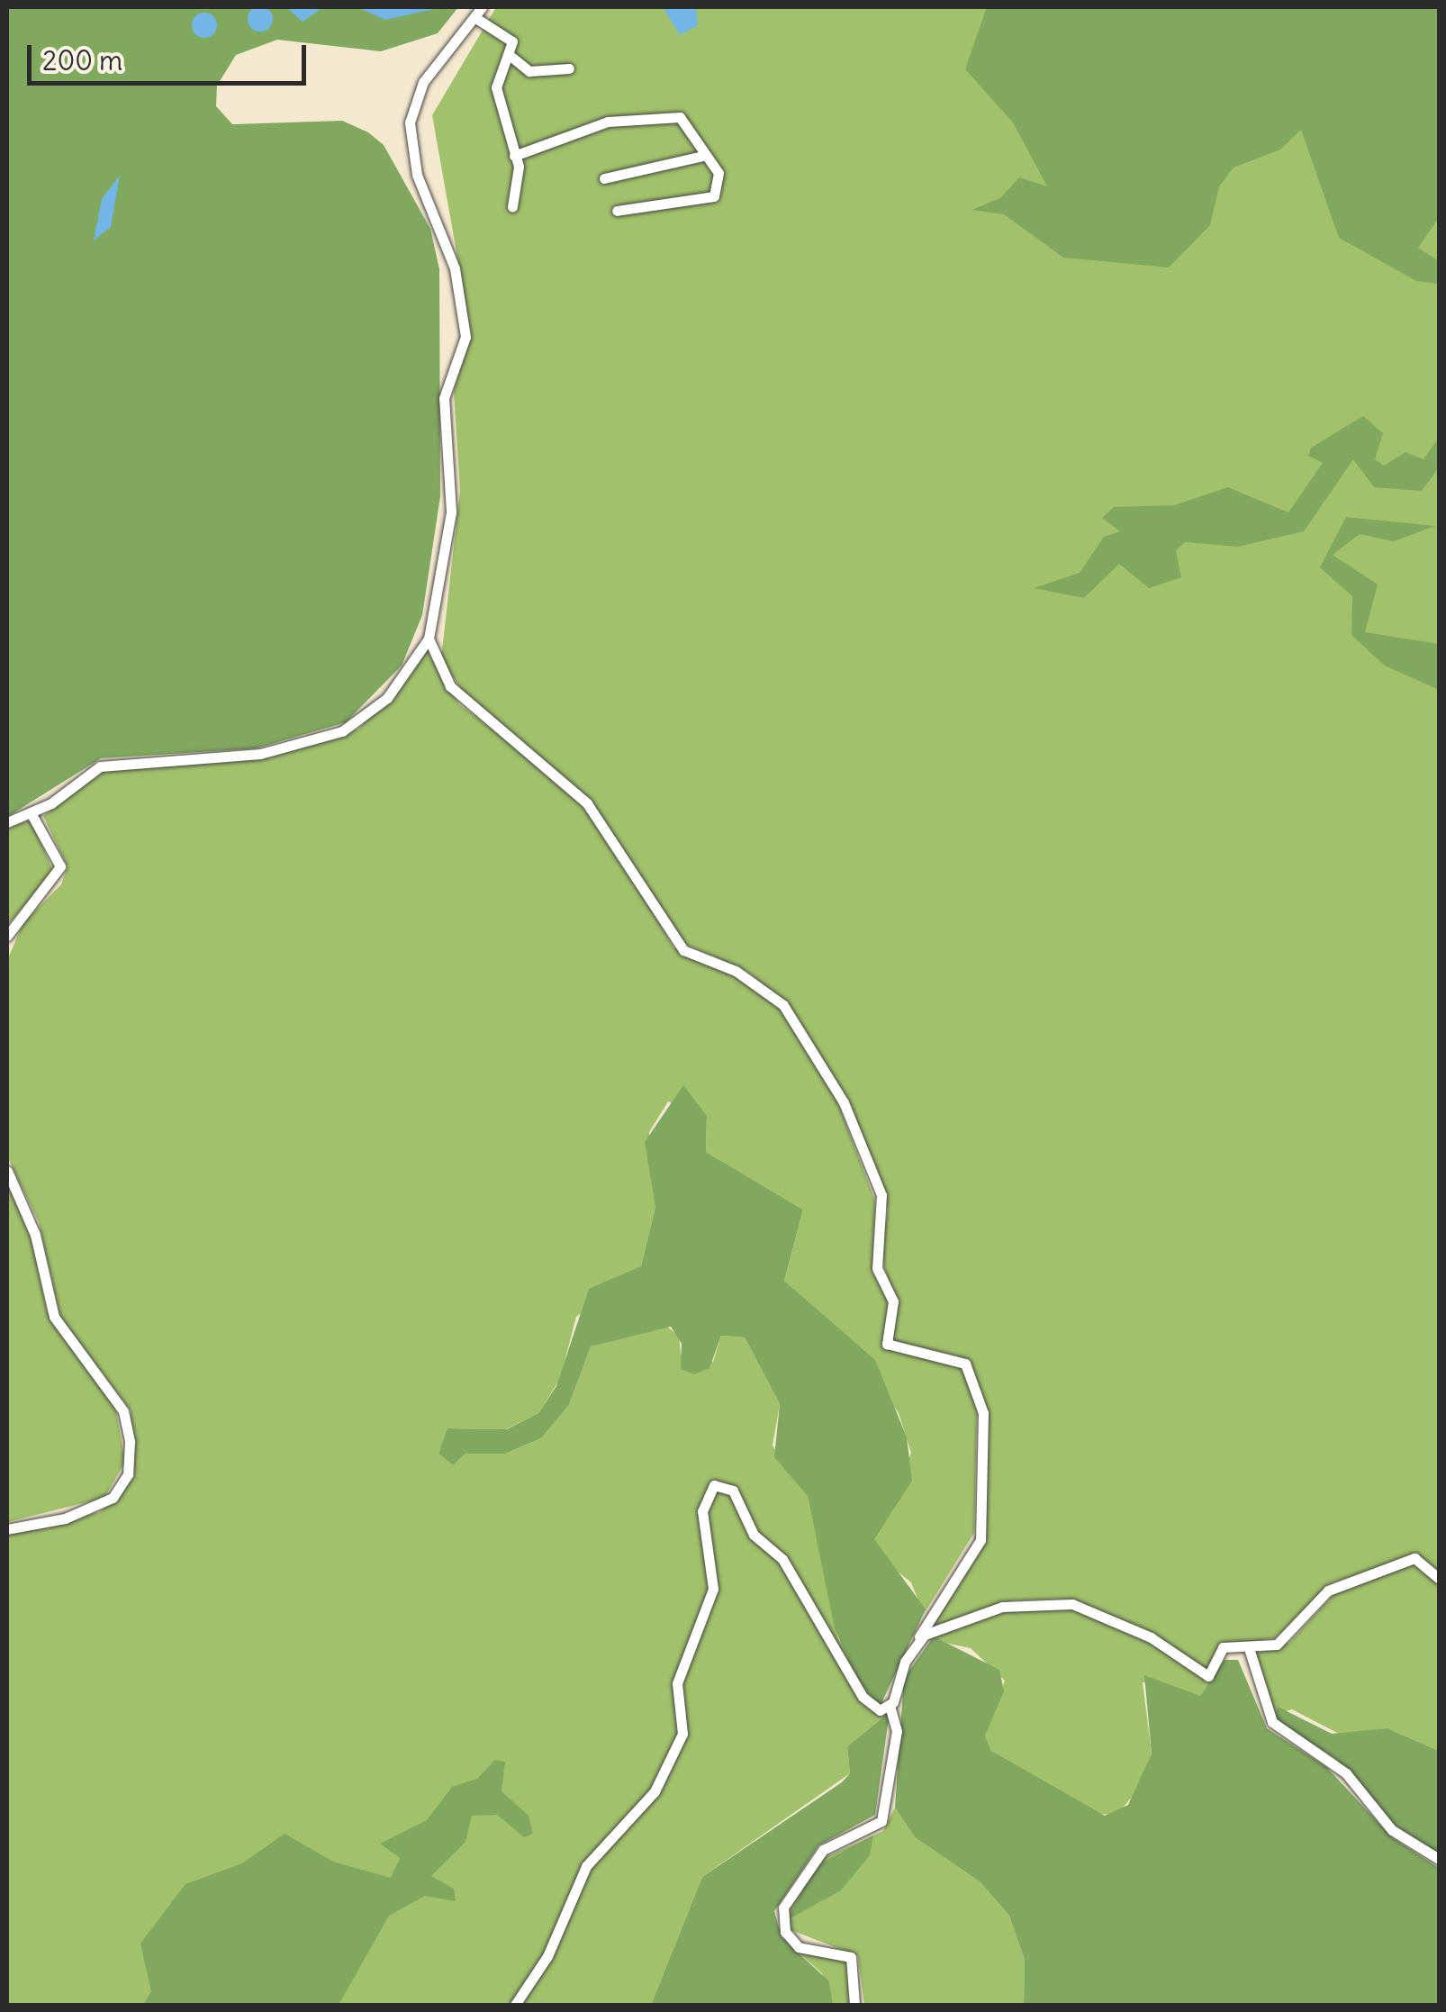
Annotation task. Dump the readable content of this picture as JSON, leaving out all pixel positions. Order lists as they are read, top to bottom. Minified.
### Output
{"scale_bar":"200 m"}
